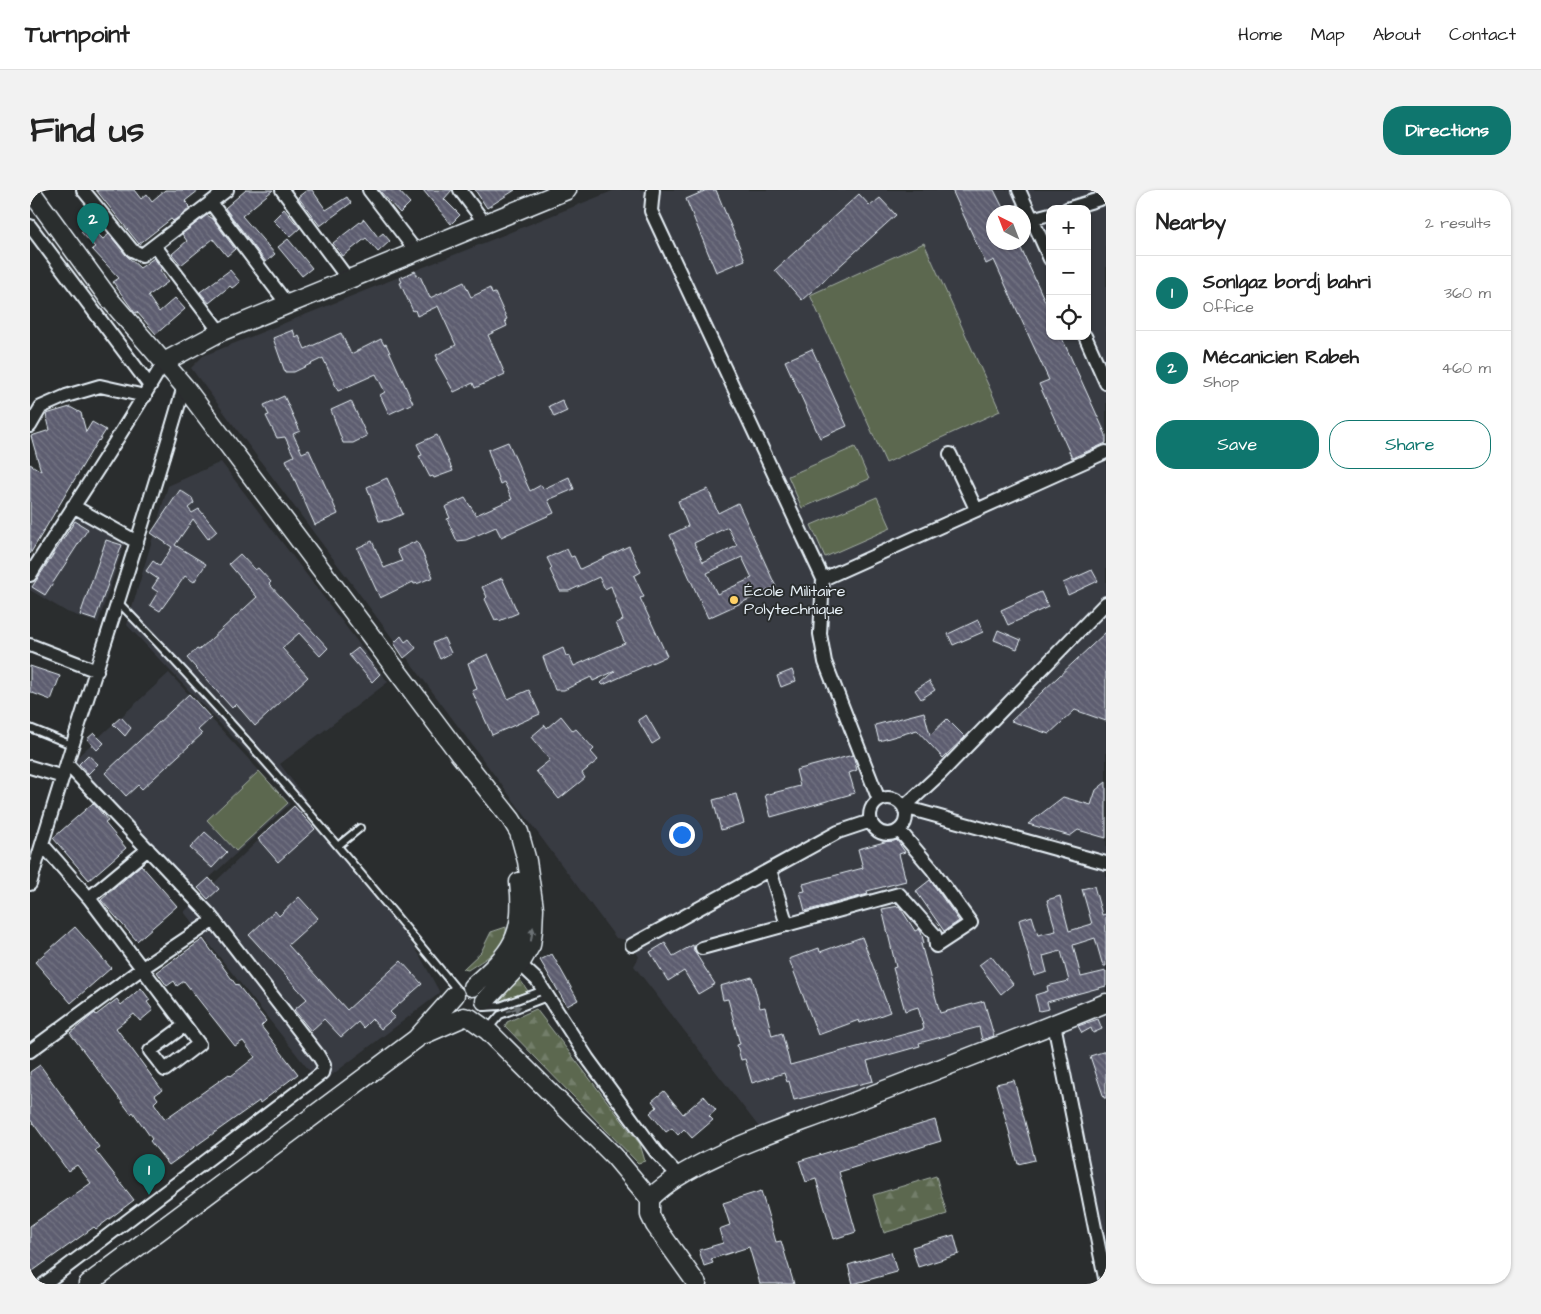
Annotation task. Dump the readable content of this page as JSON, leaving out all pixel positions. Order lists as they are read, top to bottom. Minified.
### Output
{"places":["École Militaire Polytechnique"],"north":"top left","page":{"header":"Turnpoint","nav":["Home","Map","About","Contact"],"title":"Find us","buttons":["Directions",["Save","Share"]],"heading":["Nearby","2 results"],"pins":["2","1"],"map_buttons":["+","−"],"list":[{"mark":"1","name":"Sonlgaz bordj bahri","note":"Office","value":"360 m"},{"mark":"2","name":"Mécanicien Rabeh","note":"Shop","value":"460 m"}]}}
